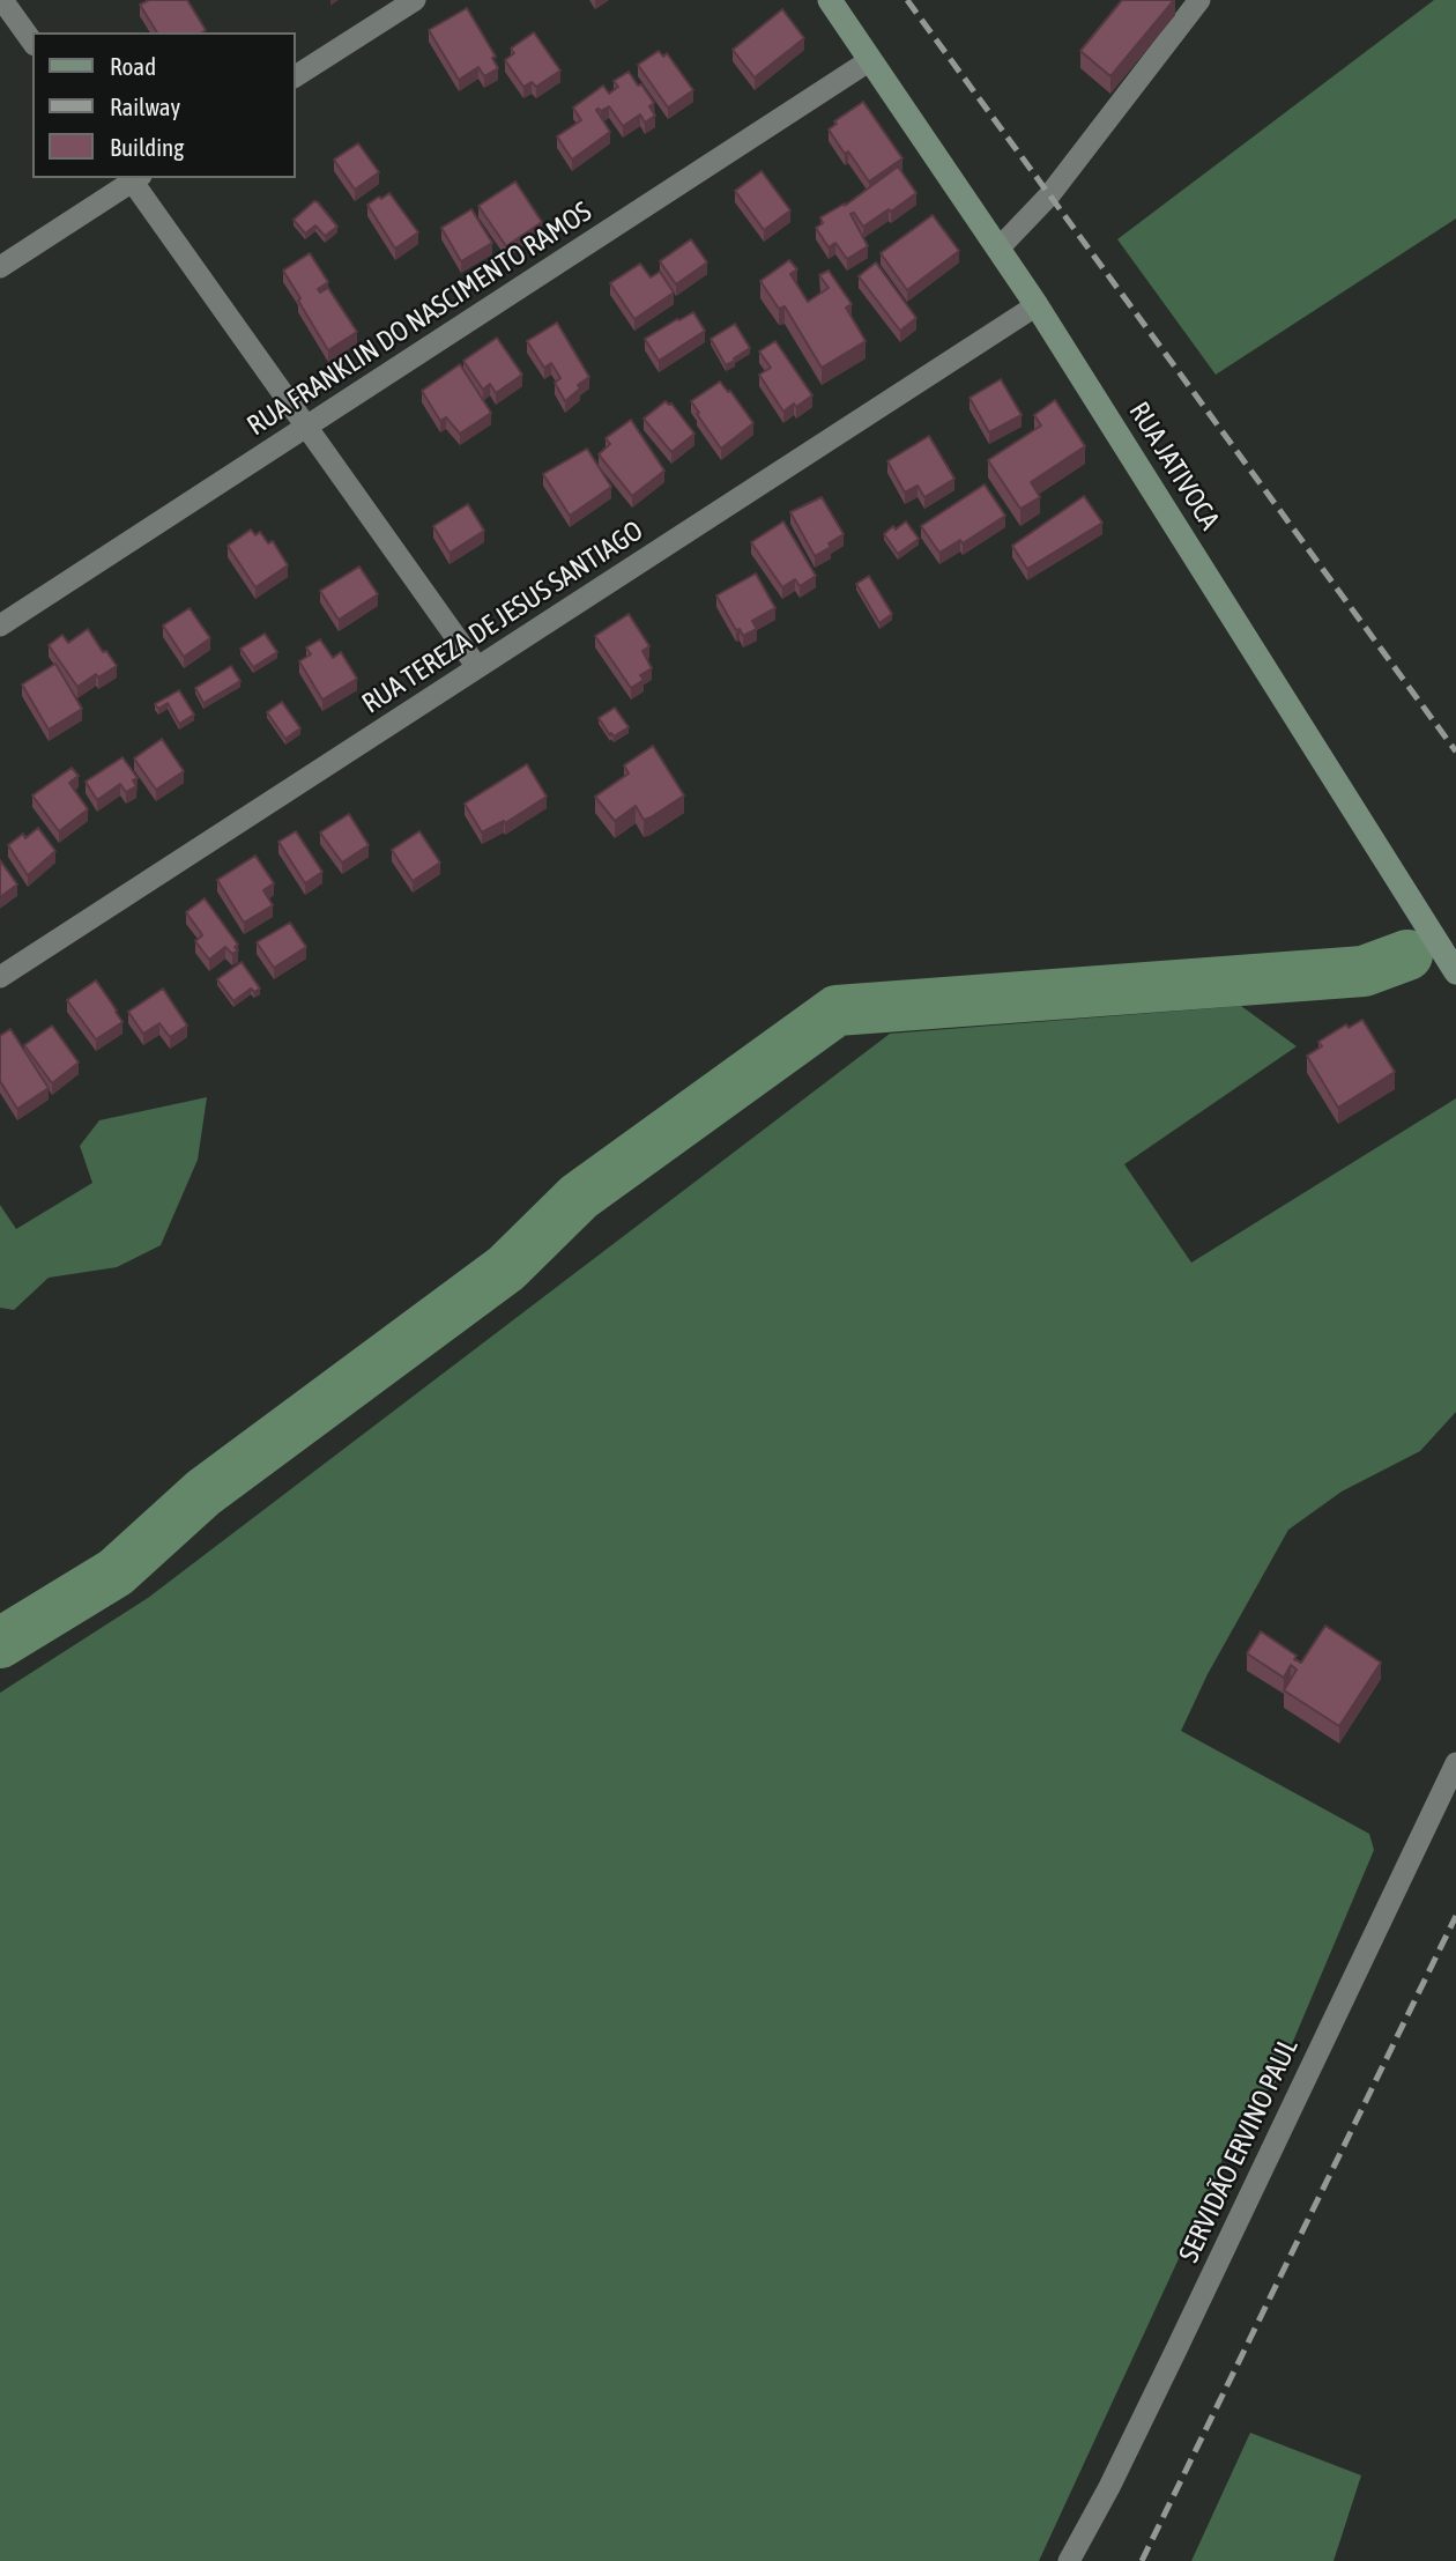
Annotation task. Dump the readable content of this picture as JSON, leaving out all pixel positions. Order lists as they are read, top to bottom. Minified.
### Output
{"streets":{"street":["RUA FRANKLIN DO NASCIMENTO RAMOS","RUA JATIVOCA","RUA TEREZA DE JESUS SANTIAGO","SERVIDÃO ERVINO PAUL"]},"crossings":[["RUA FRANKLIN DO NASCIMENTO RAMOS","RUA JATIVOCA"],["RUA JATIVOCA","RUA TEREZA DE JESUS SANTIAGO"]],"legend":["Road","Railway","Building"]}
